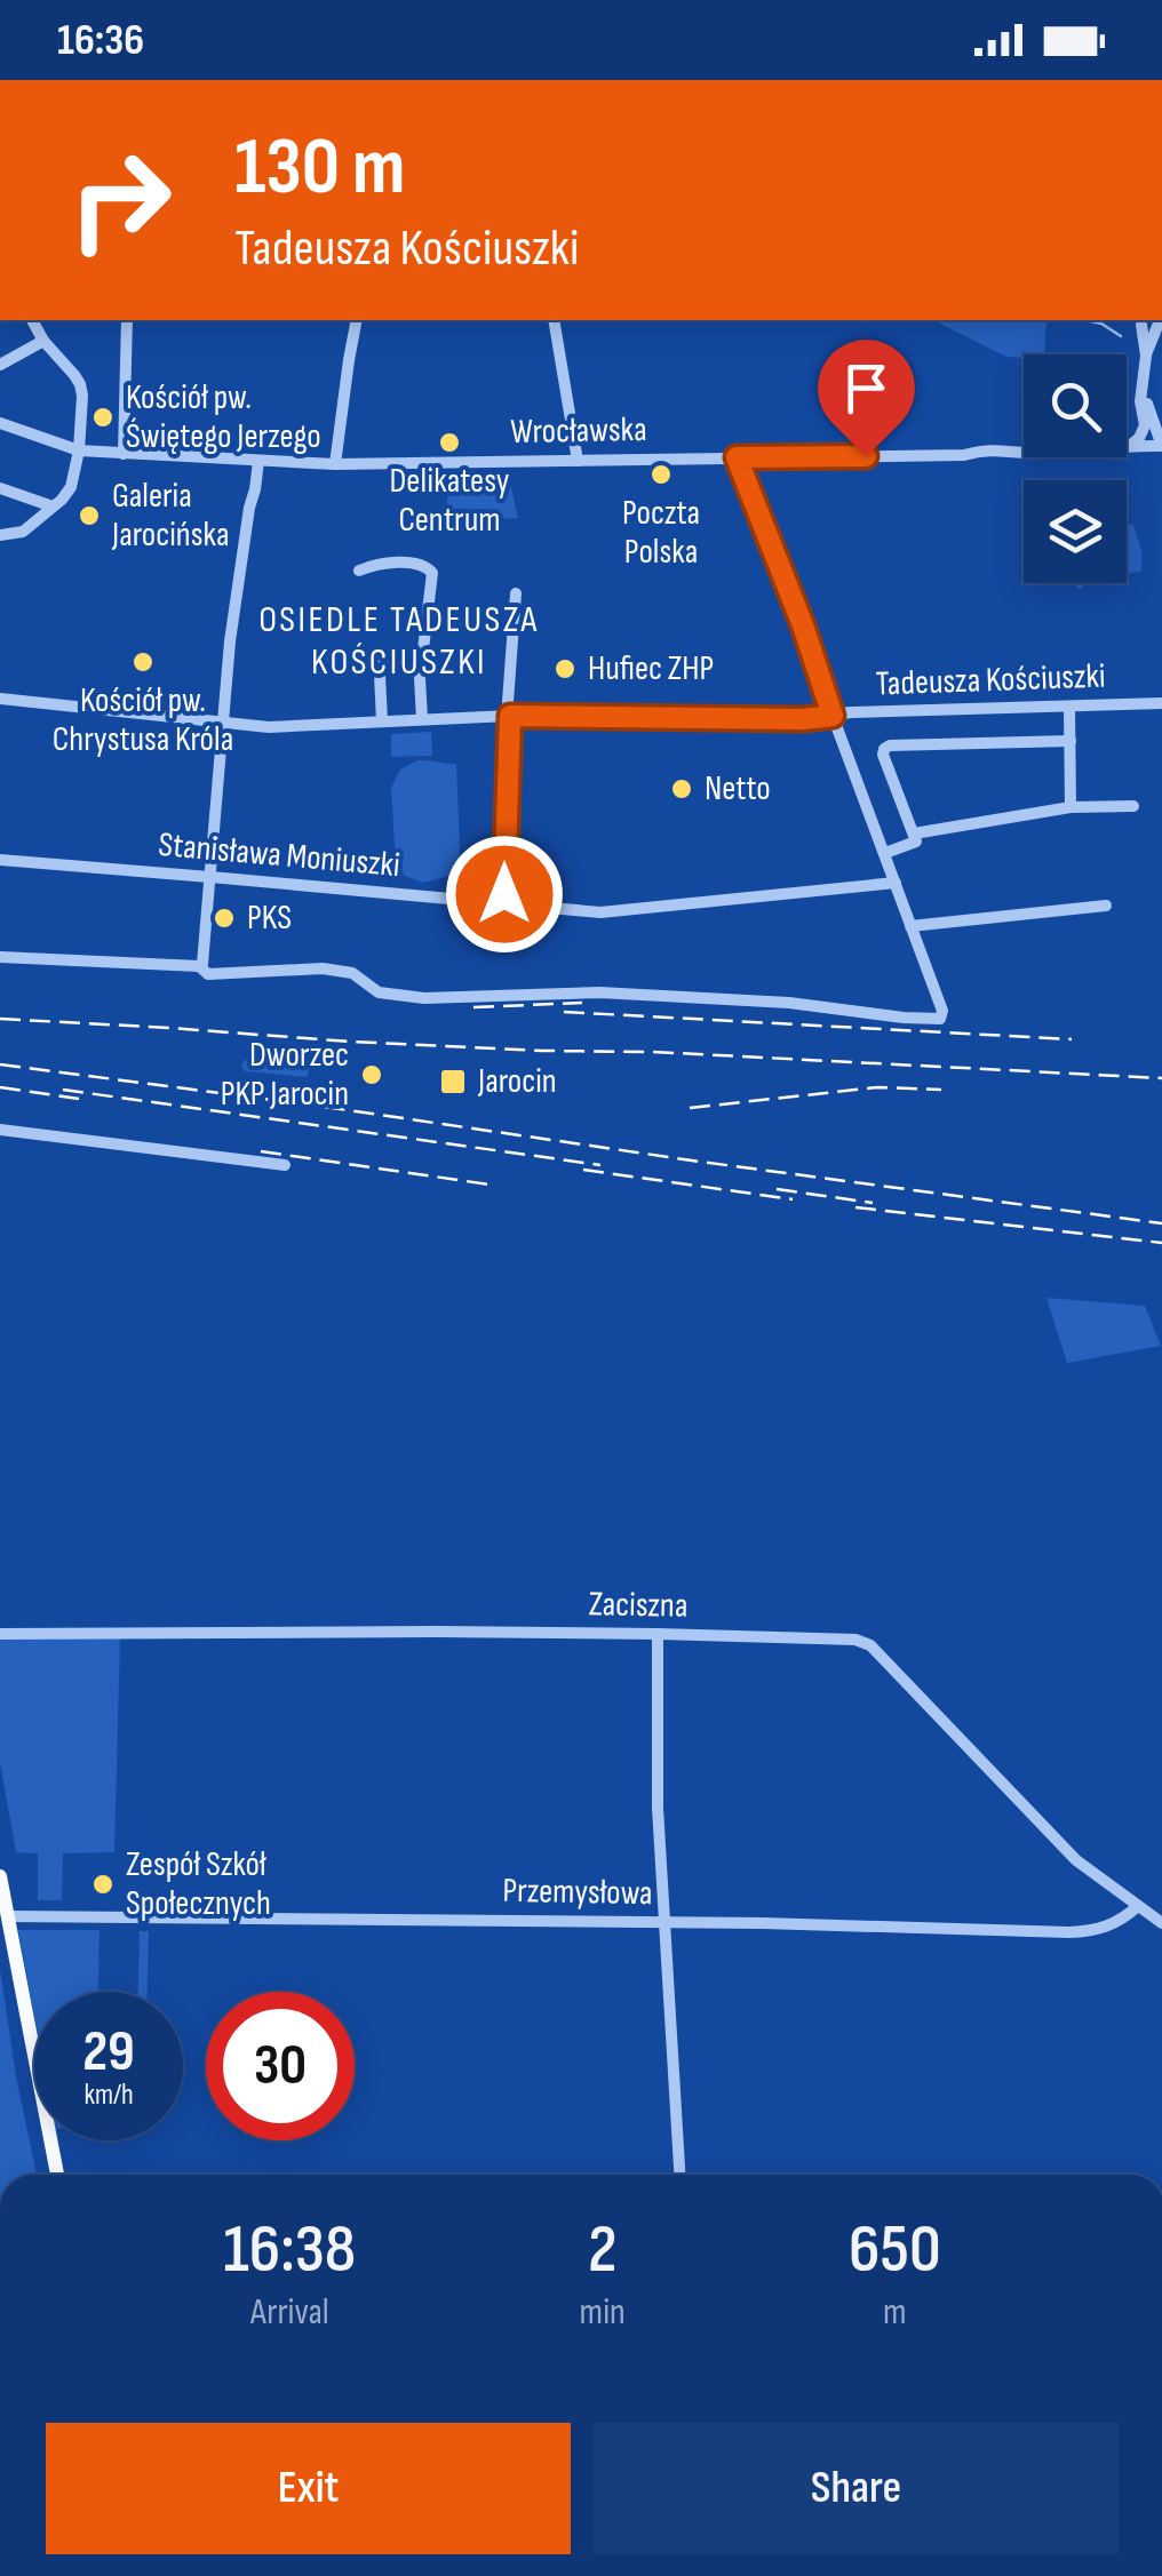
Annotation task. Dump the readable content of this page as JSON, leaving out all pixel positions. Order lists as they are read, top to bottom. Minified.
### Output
{"streets":{"street":["Wrocławska","Tadeusza Kościuszki","Stanisława Moniuszki","Zaciszna","Przemysłowa"]},"crossings":[["Zaciszna","Przemysłowa"]],"districts":["OSIEDLE TADEUSZA KOŚCIUSZKI"],"places":{"other":["Kościół pw. Świętego Jerzego","Delikatesy Centrum","Poczta Polska","Galeria Jarocińska","Kościół pw. Chrystusa Króla","Hufiec ZHP","Netto","PKS","Dworzec PKP Jarocin","Zespół Szkół Społecznych"],"transit":["Jarocin"]},"page":{"status":"16:36","turn":["130 m","Tadeusza Kościuszki"],"speed":"29 km/h","limit":"30","eta":["16:38","Arrival","2","min","650","m"],"buttons":["Exit","Share"]}}
